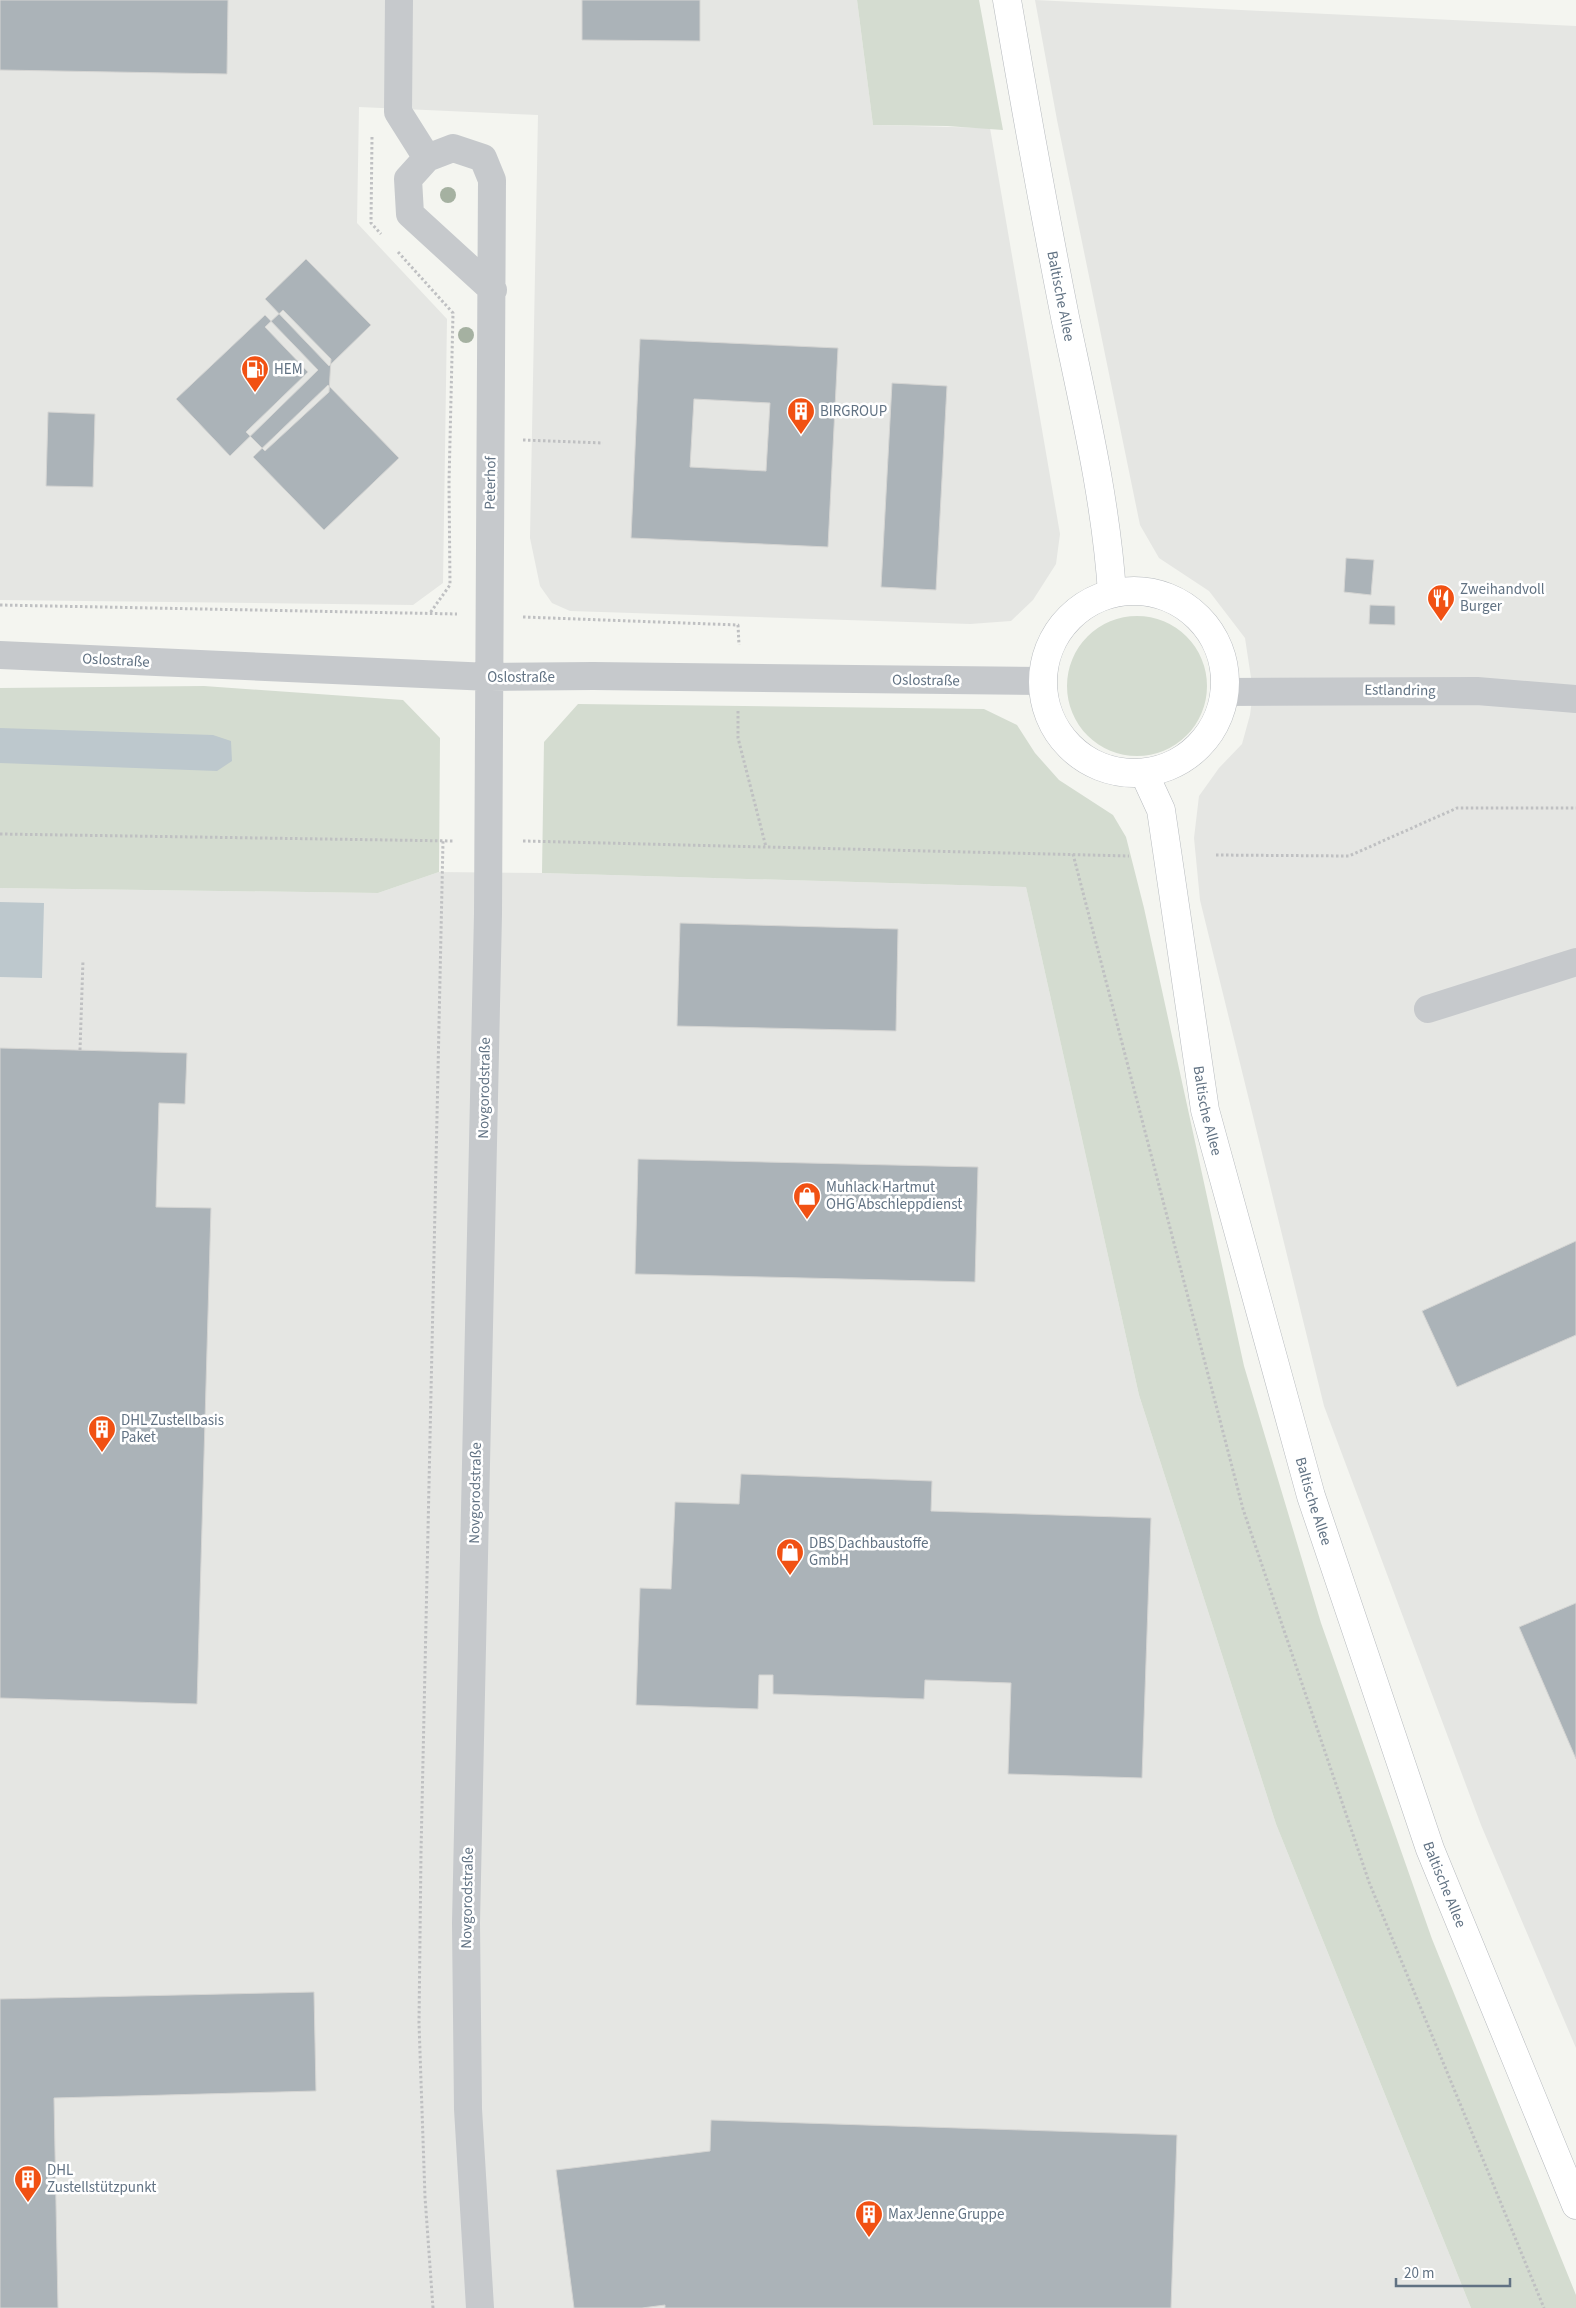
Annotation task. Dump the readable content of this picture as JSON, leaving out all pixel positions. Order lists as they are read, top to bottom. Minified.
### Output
{"streets":{"main road":["Baltische Allee"],"street":["Peterhof","Oslostraße","Estlandring","Novgorodstraße"]},"crossings":[["Peterhof","Oslostraße"],["Peterhof","Novgorodstraße"],["Oslostraße","Novgorodstraße"]],"places":{"fuel station":["HEM"],"building":["BIRGROUP","DHL Zustellbasis Paket","DHL Zustellstützpunkt","Max Jenne Gruppe"],"restaurant":["Zweihandvoll Burger"],"shop":["Muhlack Hartmut OHG Abschleppdienst","DBS Dachbaustoffe GmbH"]},"scale_bar":"20 m"}
